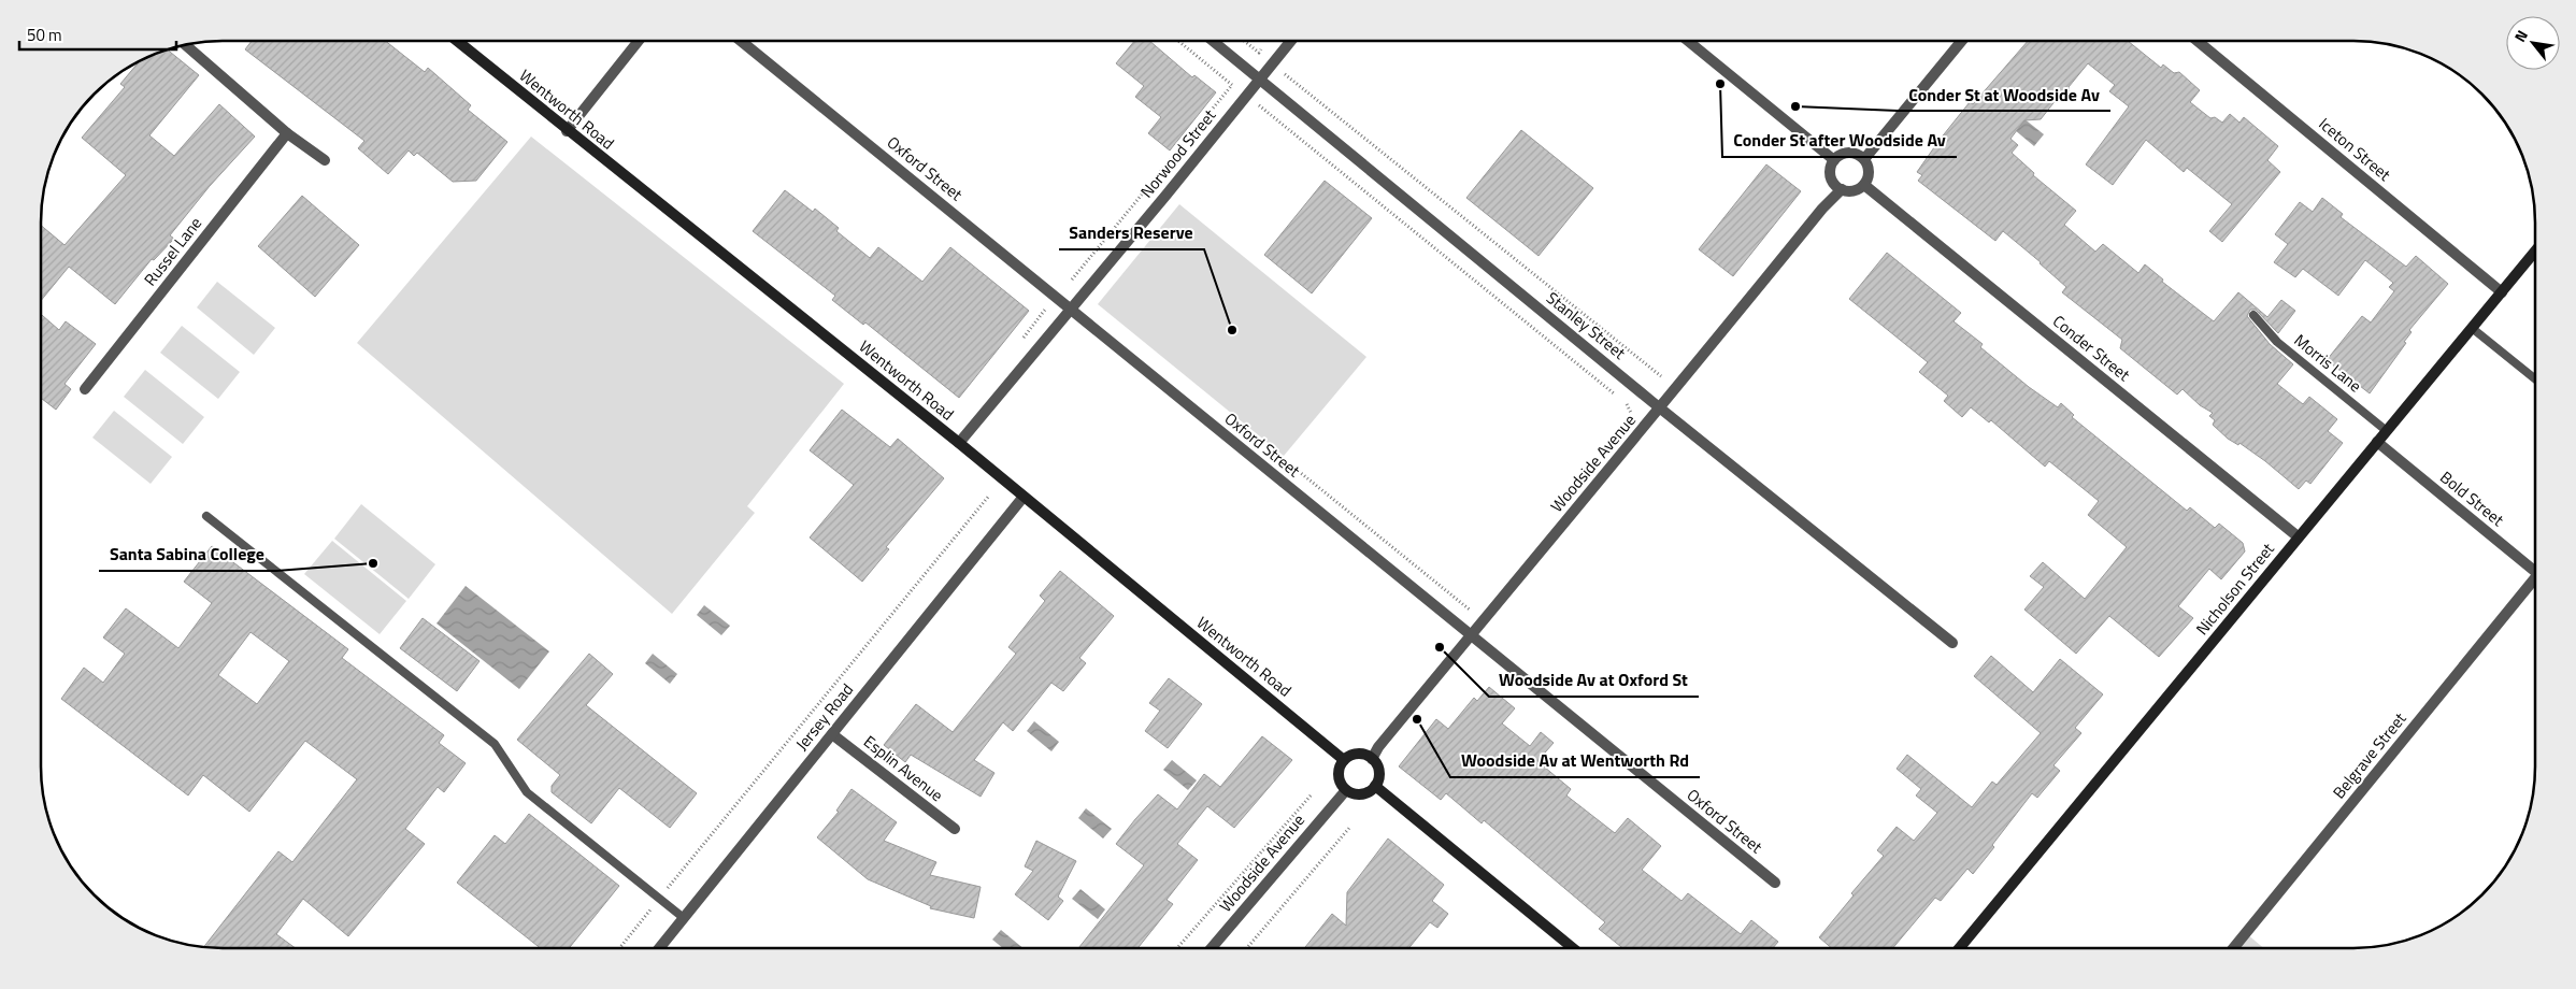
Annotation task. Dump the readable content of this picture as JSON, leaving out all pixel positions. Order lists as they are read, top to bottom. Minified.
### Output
{"streets":{"street":["Wentworth Road","Iceton Street","Norwood Street","Oxford Street","Russel Lane","Stanley Street","Conder Street","Woodside Avenue","Bold Street","Nicholson Street","Jersey Road","Belgrave Street","Esplin Avenue"],"lane":["Morris Lane"]},"crossings":[["Wentworth Road","Norwood Street"],["Wentworth Road","Woodside Avenue"],["Wentworth Road","Jersey Road"],["Iceton Street","Nicholson Street"],["Norwood Street","Oxford Street"],["Norwood Street","Stanley Street"],["Oxford Street","Woodside Avenue"],["Stanley Street","Woodside Avenue"],["Conder Street","Woodside Avenue"],["Conder Street","Nicholson Street"],["Morris Lane","Nicholson Street"],["Bold Street","Nicholson Street"],["Jersey Road","Esplin Avenue"]],"places":["Conder St after Woodside Av","Conder St at Woodside Av","Sanders Reserve","Santa Sabina College","Woodside Av at Oxford St","Woodside Av at Wentworth Rd"],"scale_bar":"50 m","north":"top left"}
